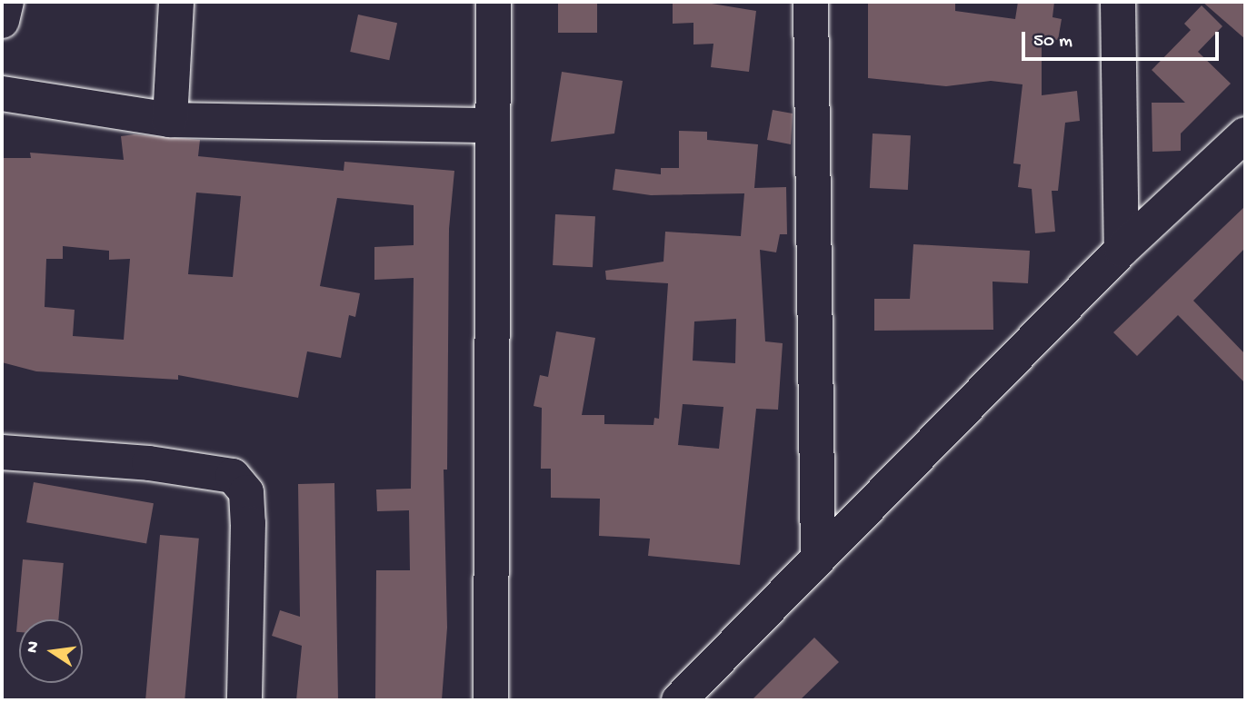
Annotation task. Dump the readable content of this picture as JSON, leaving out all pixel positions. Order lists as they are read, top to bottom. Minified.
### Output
{"scale_bar":"50 m","north":"left"}
